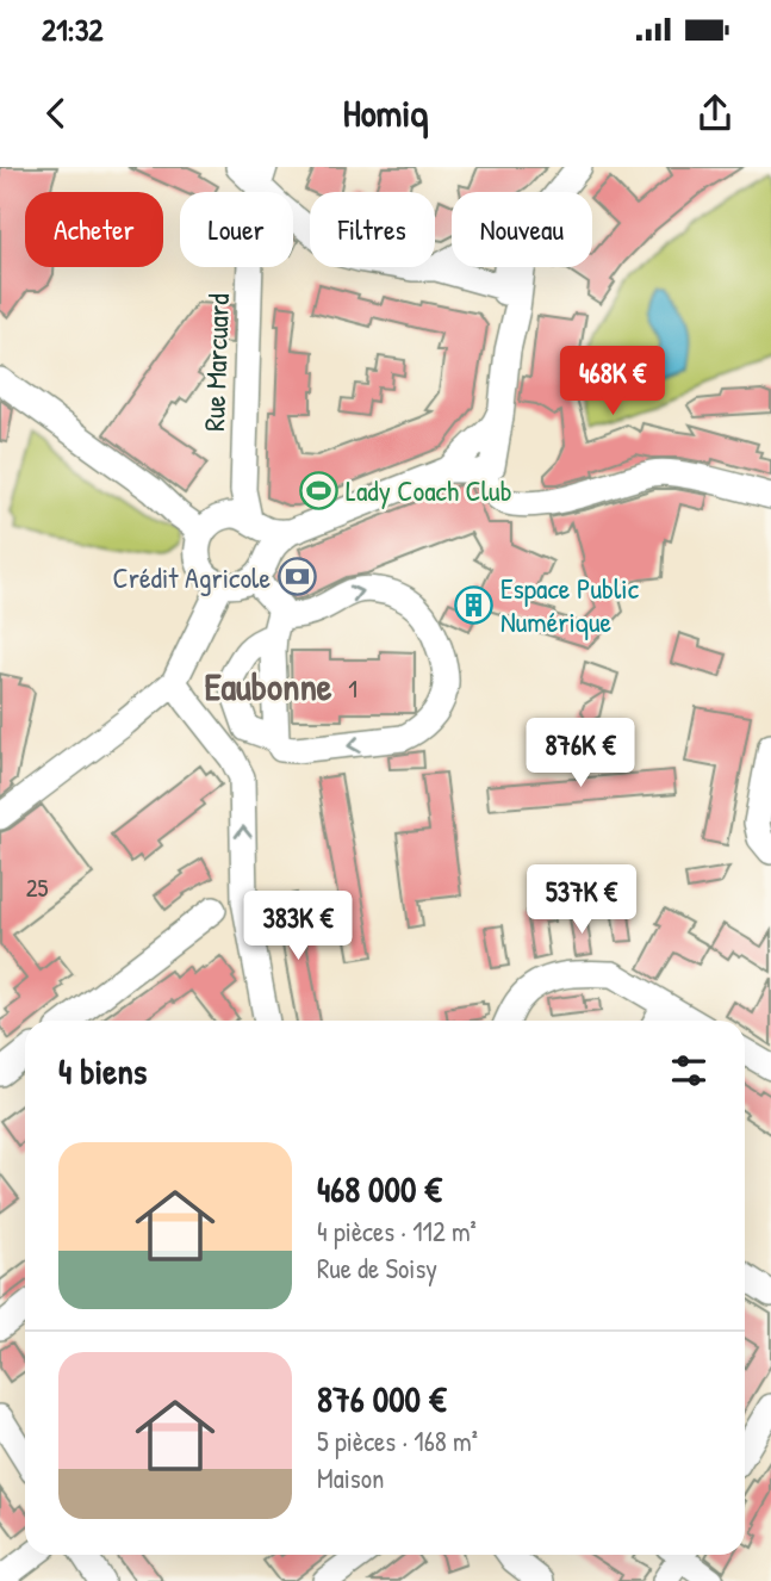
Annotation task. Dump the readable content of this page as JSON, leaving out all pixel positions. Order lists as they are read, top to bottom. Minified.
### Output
{"streets":{"street":["Rue Marcuard"]},"districts":["Eaubonne"],"places":{"sports":["Lady Coach Club"],"bank":["Crédit Agricole"],"building":["Espace Public Numérique"]},"house_numbers":["1","25"],"page":{"status":"21:32","header":"Homiq","chip":["Acheter","Louer","Filtres","Nouveau"],"price":["468K €","876K €","537K €","383K €"],"heading":"4 biens","list":[{"name":"468 000 €","note":"4 pièces · 112 m² · Rue de Soisy"},{"name":"876 000 €","note":"5 pièces · 168 m² · Maison"}]}}
